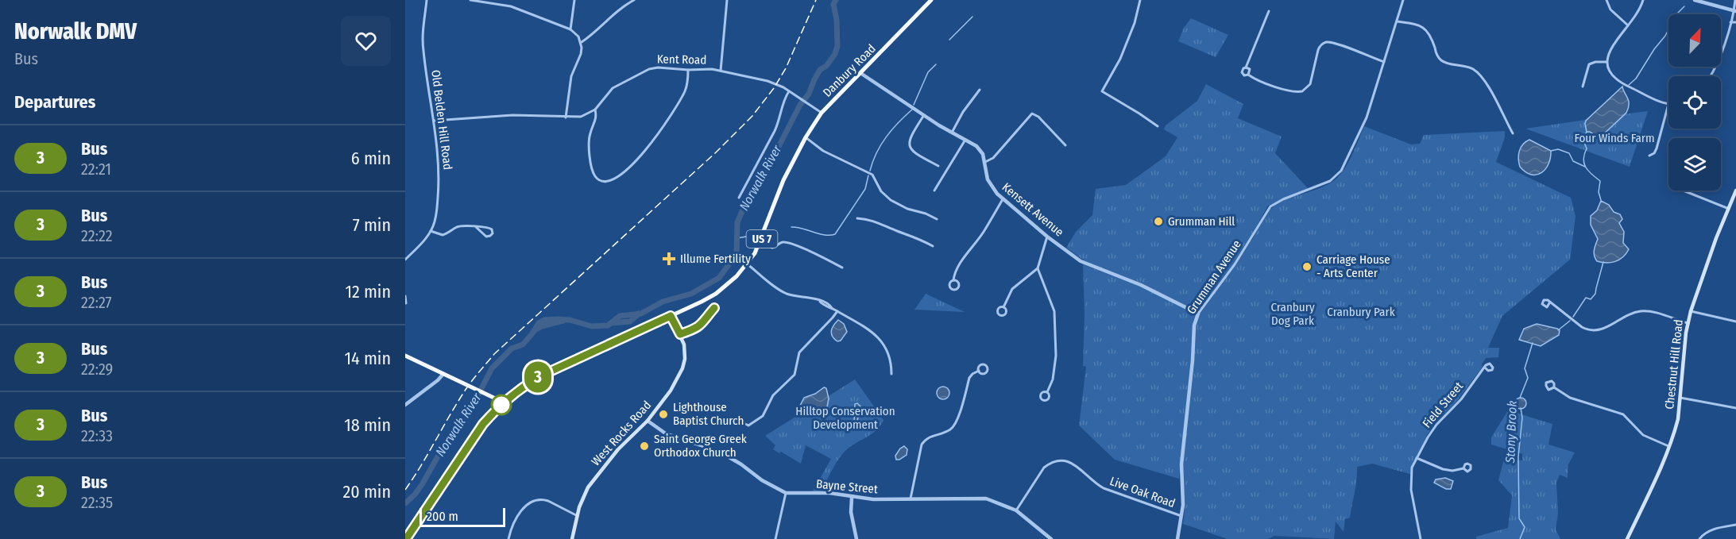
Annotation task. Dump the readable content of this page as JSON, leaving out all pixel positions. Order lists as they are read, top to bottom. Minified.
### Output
{"streets":{"highway":["Danbury Road","US 7"],"main road":["Chestnut Hill Road","West Rocks Road"],"street":["Kent Road","Old Belden Hill Road","Kensett Avenue","Grumman Avenue","Field Street","Bayne Street","Live Oak Road"]},"crossings":[["Kent Road","Danbury Road"],["Danbury Road","Kensett Avenue"],["Danbury Road","US 7"],["Kensett Avenue","Grumman Avenue"],["US 7","West Rocks Road"],["Grumman Avenue","Live Oak Road"],["West Rocks Road","Bayne Street"],["Bayne Street","Live Oak Road"]],"water":["Norwalk River","Stony Brook"],"parks":["Four Winds Farm","Cranbury Dog Park","Cranbury Park","Hilltop Conservation Development"],"places":{"other":["Grumman Hill","Carriage House - Arts Center","Lighthouse Baptist Church","Saint George Greek Orthodox Church"],"health":["Illume Fertility"]},"lines":["bus line 3"],"scale_bar":"200 m","north":"top right","page":{"heading":[["Norwalk DMV","Bus"],"Departures"],"on_map":"3","list":[{"mark":"3","name":"Bus","note":"22:21","value":"6 min"},{"mark":"3","name":"Bus","note":"22:22","value":"7 min"},{"mark":"3","name":"Bus","note":"22:27","value":"12 min"},{"mark":"3","name":"Bus","note":"22:29","value":"14 min"},{"mark":"3","name":"Bus","note":"22:33","value":"18 min"},{"mark":"3","name":"Bus","note":"22:35","value":"20 min"}],"scale":"200 m"}}
